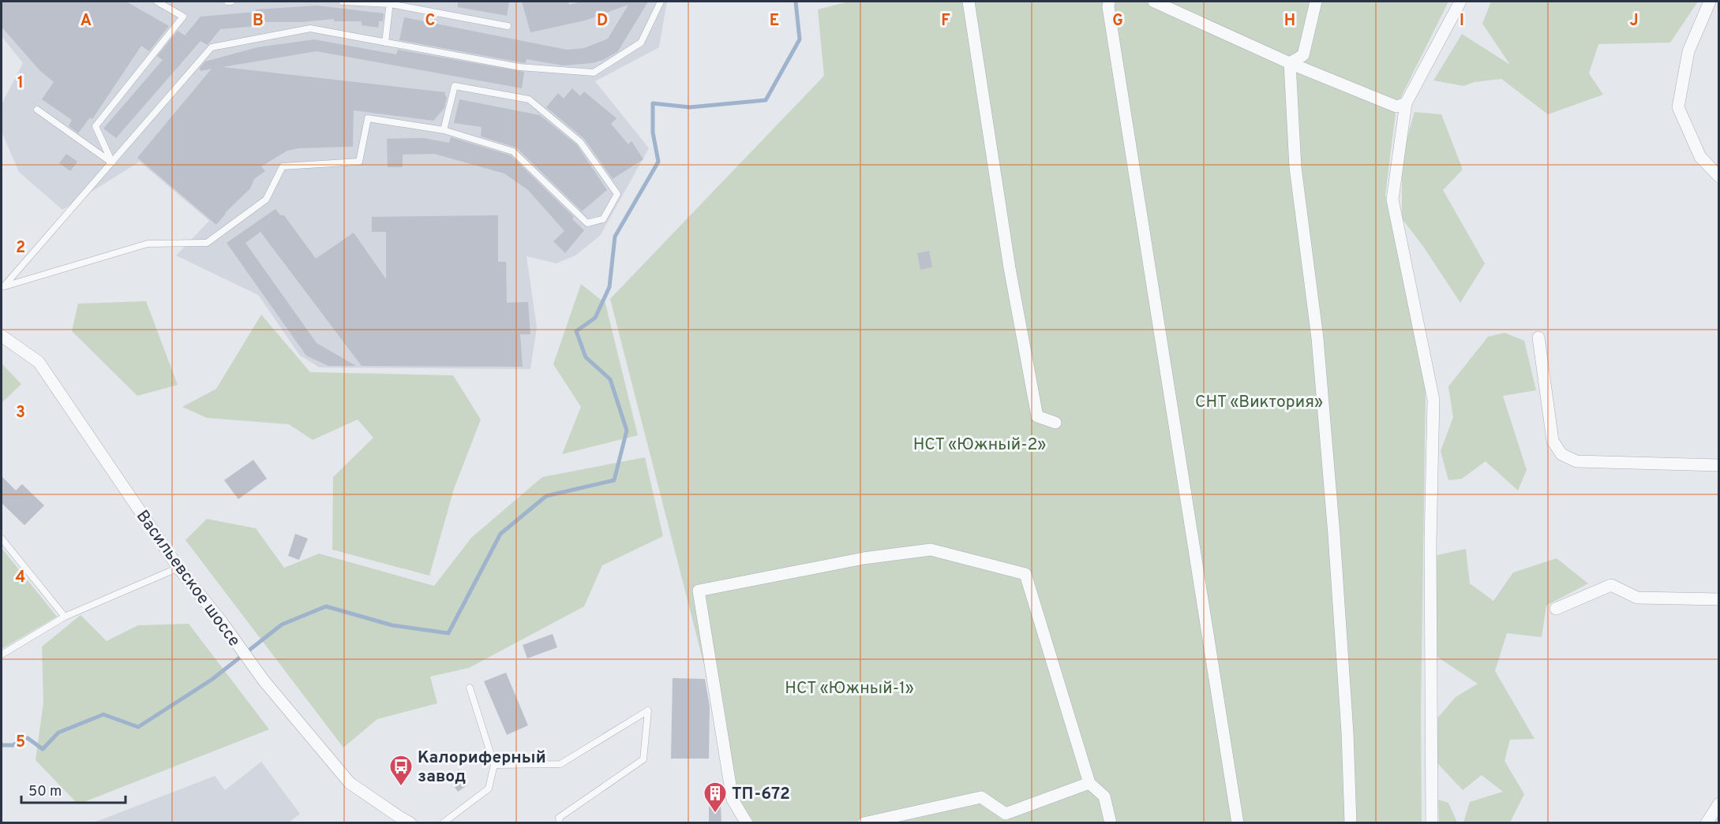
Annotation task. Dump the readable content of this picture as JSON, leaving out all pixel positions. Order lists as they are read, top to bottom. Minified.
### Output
{"streets":{"street":["Васильевское шоссе"]},"parks":["СНТ «Виктория»","НСТ «Южный-2»","НСТ «Южный-1»"],"places":{"bus stop":["Калориферный завод"],"building":["ТП-672"]},"scale_bar":"50 m","grid":{"columns":["A","B","C","D","E","F","G","H","I","J"],"rows":["1","2","3","4","5"]}}
